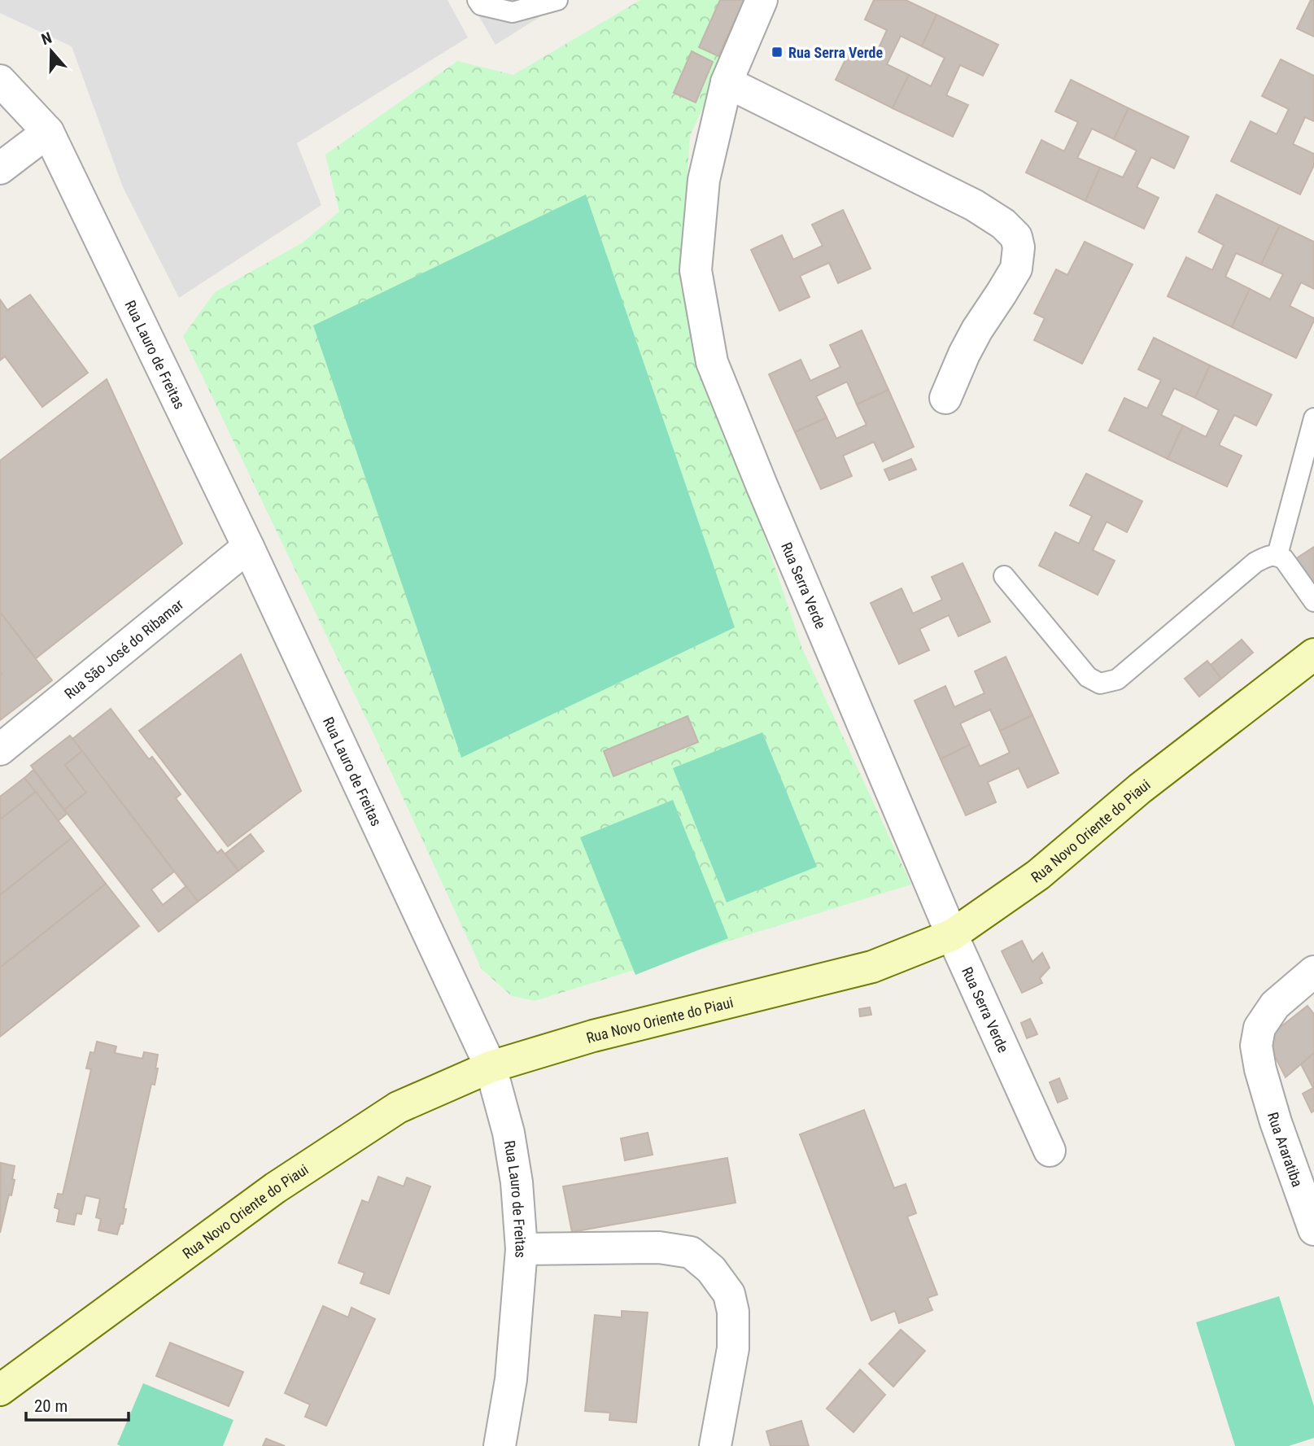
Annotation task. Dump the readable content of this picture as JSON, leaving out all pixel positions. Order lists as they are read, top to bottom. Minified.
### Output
{"streets":{"street":["Rua Lauro de Freitas","Rua Serra Verde","Rua São José do Ribamar","Rua Novo Oriente do Piaui","Rua Araratiba"]},"crossings":[["Rua Lauro de Freitas","Rua São José do Ribamar"],["Rua Lauro de Freitas","Rua Novo Oriente do Piaui"],["Rua Serra Verde","Rua Novo Oriente do Piaui"]],"places":{"transit":["Rua Serra Verde"]},"scale_bar":"20 m","north":"top"}
